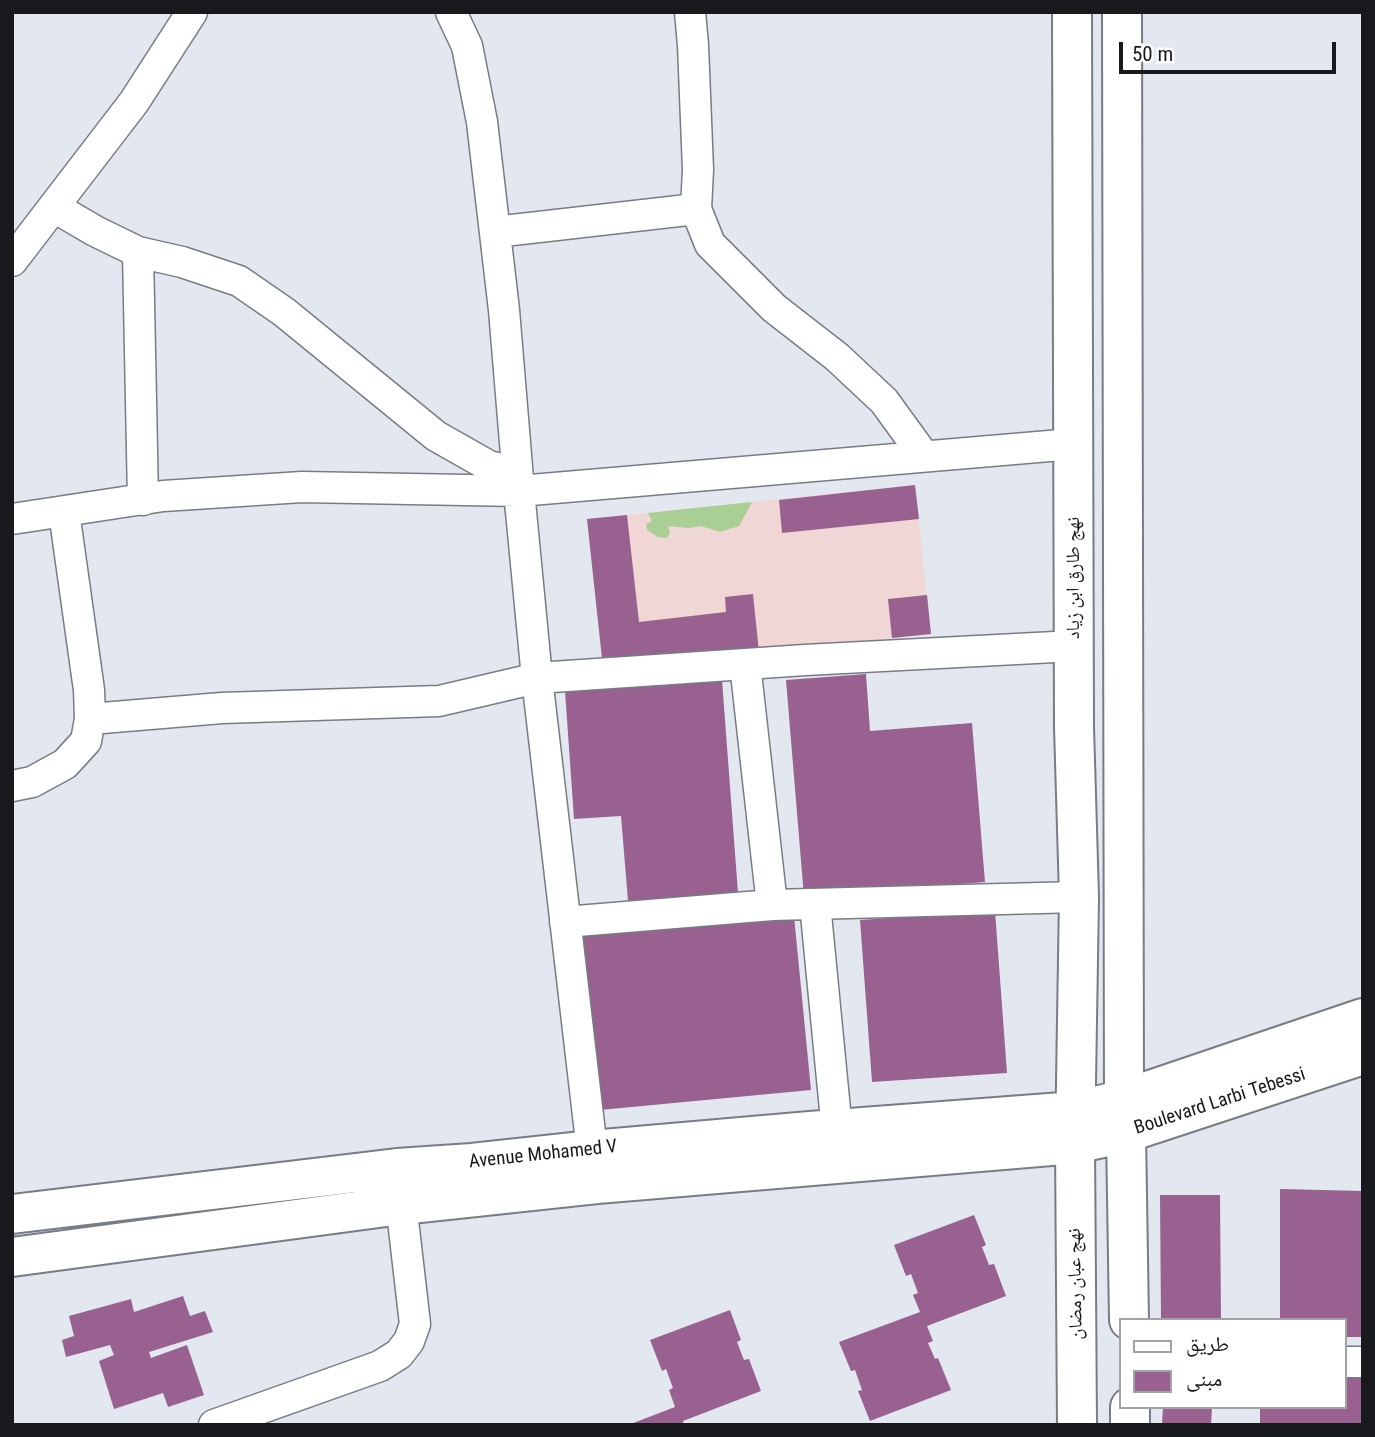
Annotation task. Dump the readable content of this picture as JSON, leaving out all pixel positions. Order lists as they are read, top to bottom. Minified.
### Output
{"streets":{"main road":["نهج طارق ابن زياد","Boulevard Larbi Tebessi","Avenue Mohamed V","نهج عبان رمضان"]},"crossings":[["نهج طارق ابن زياد","Boulevard Larbi Tebessi"],["نهج طارق ابن زياد","Avenue Mohamed V"],["نهج طارق ابن زياد","نهج عبان رمضان"],["Boulevard Larbi Tebessi","Avenue Mohamed V"],["Boulevard Larbi Tebessi","نهج عبان رمضان"],["Avenue Mohamed V","نهج عبان رمضان"]],"legend":["طريق","مبنى"],"scale_bar":"50 m"}
